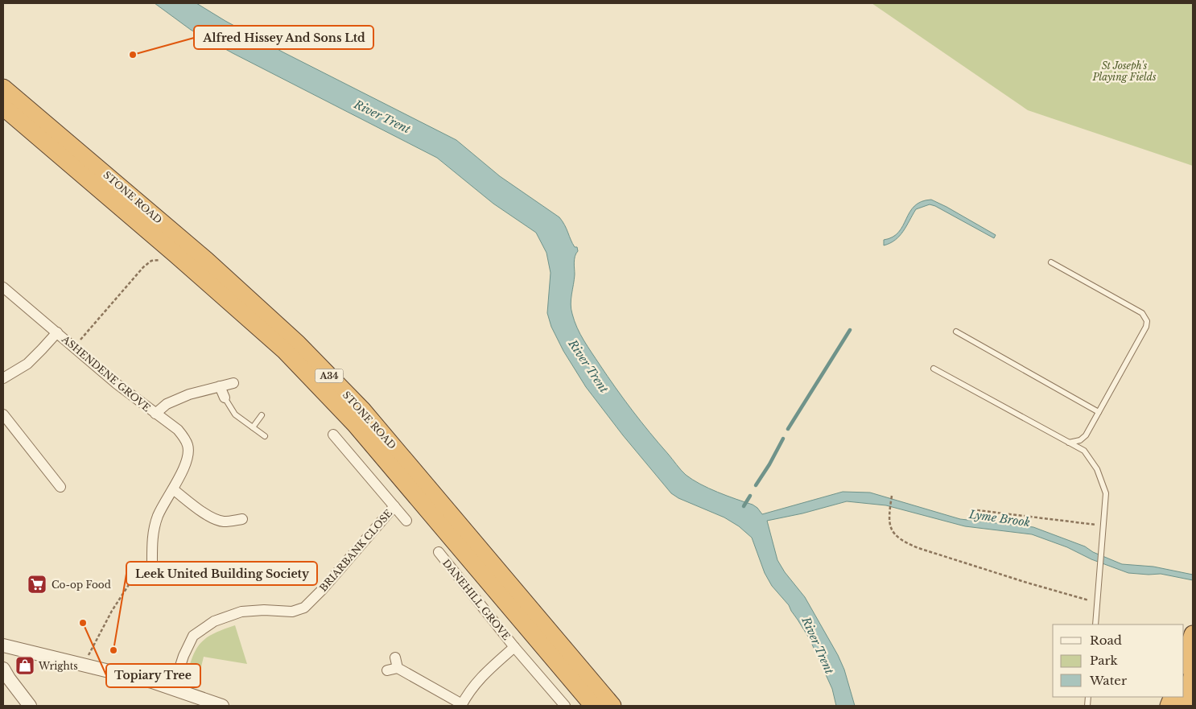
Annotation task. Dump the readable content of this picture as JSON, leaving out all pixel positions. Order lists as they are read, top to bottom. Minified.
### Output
{"streets":{"highway":["STONE ROAD","A34"],"street":["ASHENDENE GROVE","BRIARBANK CLOSE","DANEHILL GROVE"]},"water":["River Trent","Lyme Brook"],"parks":["St Joseph's Playing Fields"],"places":{"other":["Alfred Hissey And Sons Ltd","Topiary Tree","Leek United Building Society"],"supermarket":["Co-op Food"],"shop":["Wrights"]},"legend":["Road","Park","Water"]}
